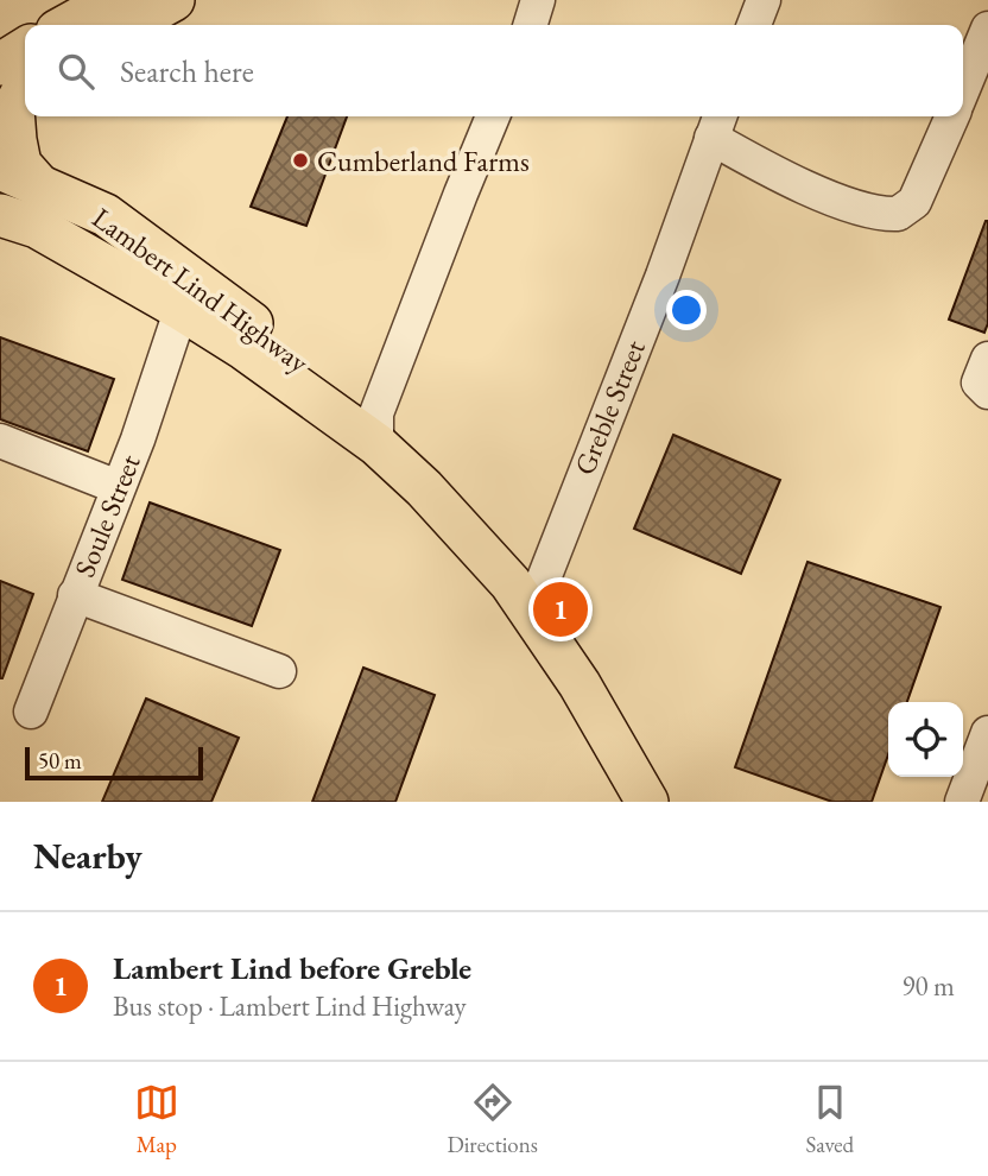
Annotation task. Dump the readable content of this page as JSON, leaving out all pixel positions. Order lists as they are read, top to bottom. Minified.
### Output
{"streets":{"main road":["Lambert Lind Highway"],"street":["Greble Street","Soule Street"]},"crossings":[["Lambert Lind Highway","Greble Street"]],"places":["Cumberland Farms"],"scale_bar":"50 m","page":{"search":"Search here","pins":"1","scale":"50 m","heading":"Nearby","list":[{"mark":"1","name":"Lambert Lind before Greble","note":"Bus stop · Lambert Lind Highway","value":"90 m"}],"nav":["Map","Directions","Saved"]}}
